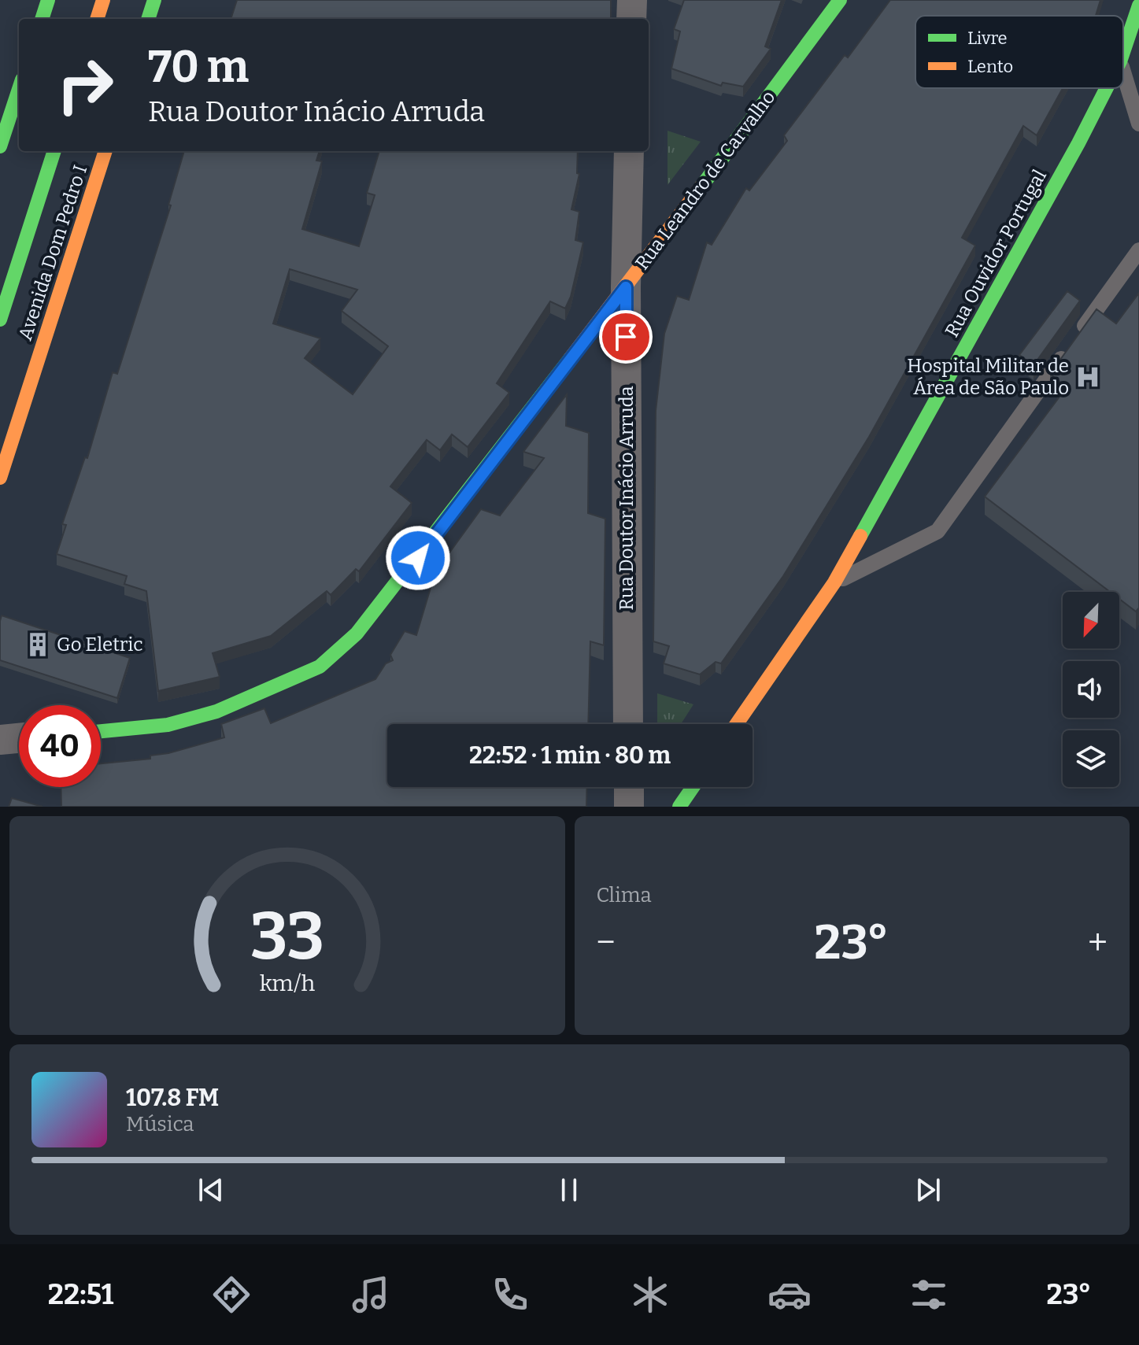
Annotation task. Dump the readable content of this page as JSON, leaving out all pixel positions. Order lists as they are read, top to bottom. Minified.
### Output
{"streets":{"street":["Rua Leandro de Carvalho","Avenida Dom Pedro I","Rua Ouvidor Portugal","Rua Doutor Inácio Arruda"]},"crossings":[["Rua Leandro de Carvalho","Rua Doutor Inácio Arruda"]],"places":{"hospital":["Hospital Militar de Área de São Paulo"],"building":["Go Eletric"]},"legend":["Livre","Lento"],"north":"bottom left","page":{"turn":["70 m","Rua Doutor Inácio Arruda"],"limit":"40","trip":"22:52 · 1 min · 80 m","tile":"Clima","heat":["−","23°","+"],"song":["107.8 FM","Música"],"tabs":["22:51","23°"],"gauge":["33","km/h"]}}
